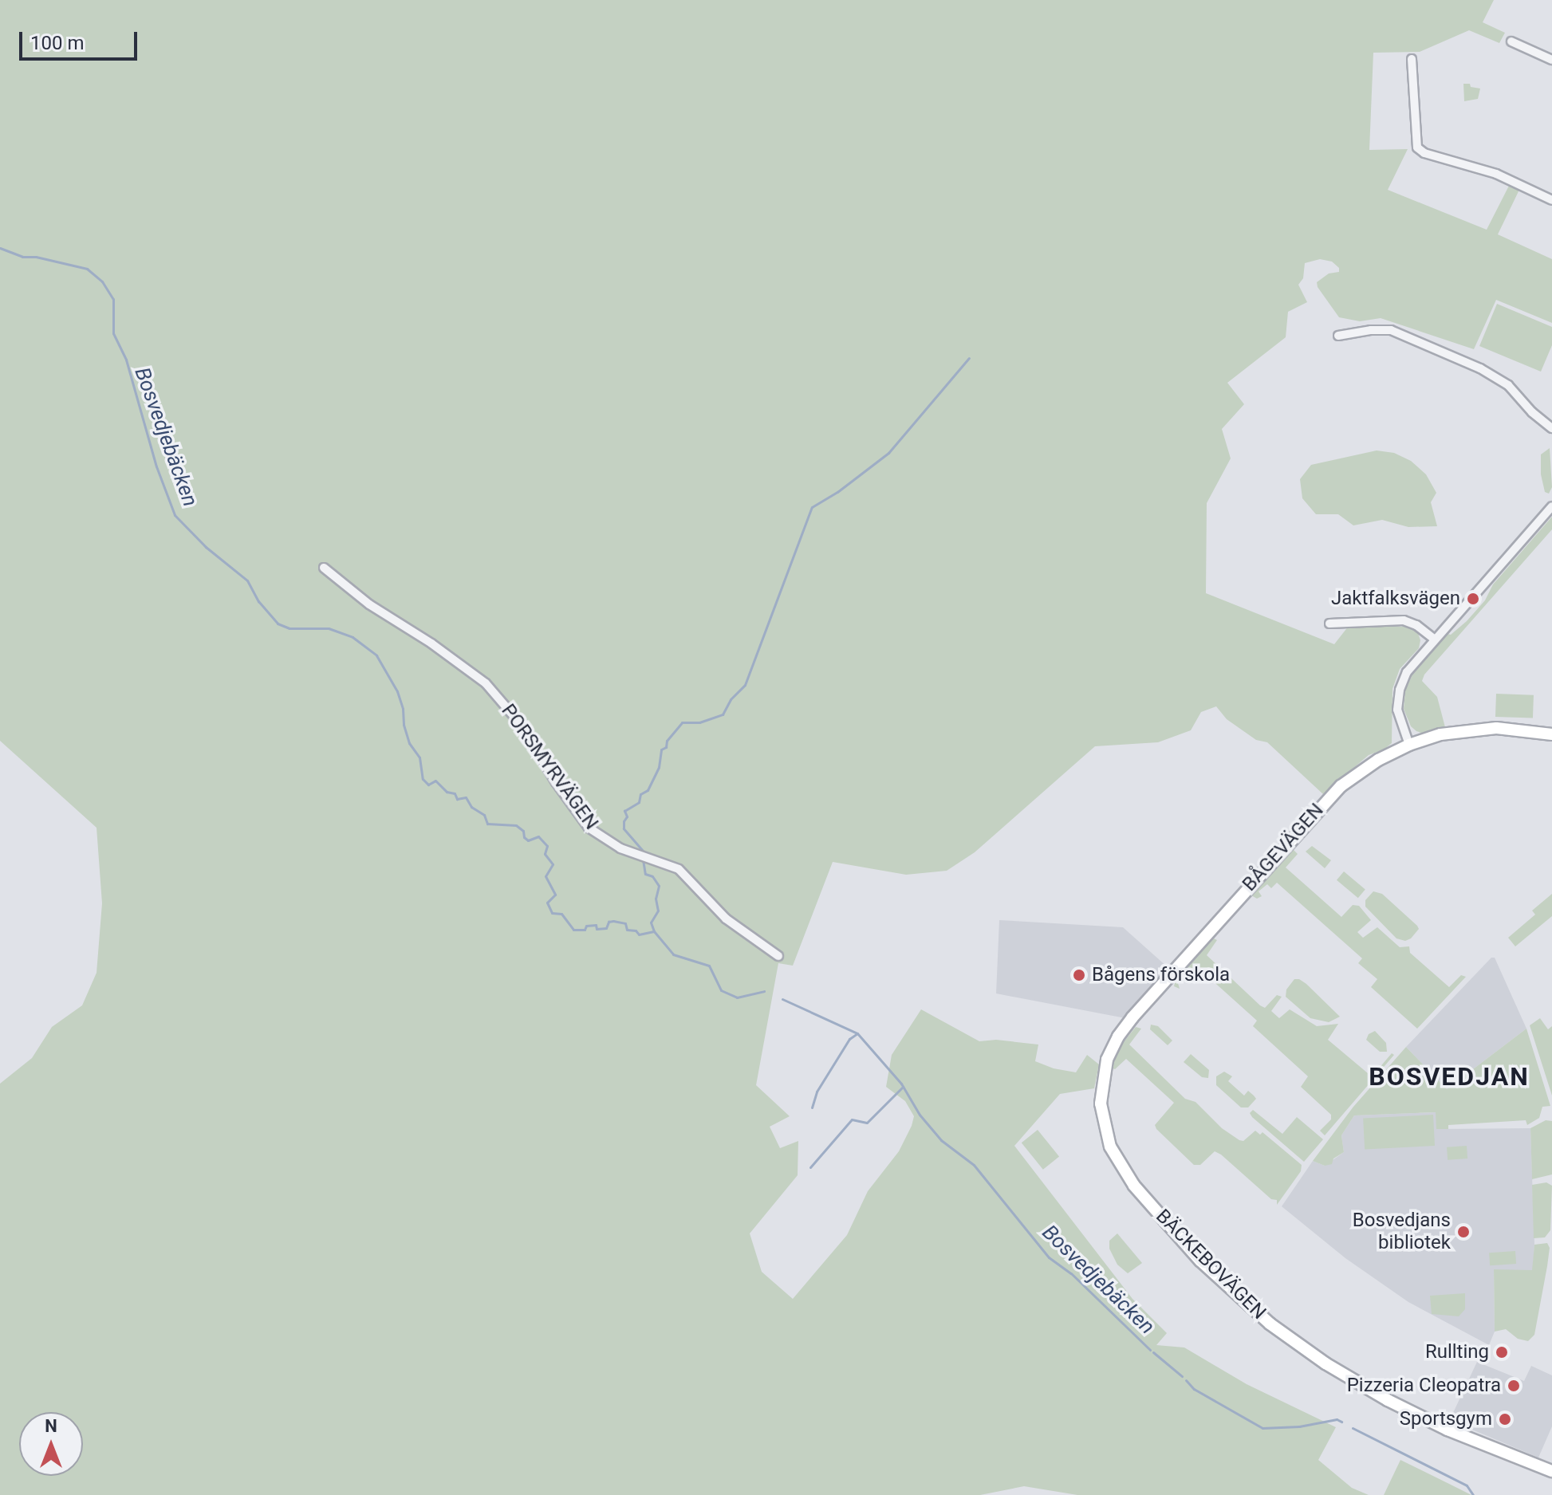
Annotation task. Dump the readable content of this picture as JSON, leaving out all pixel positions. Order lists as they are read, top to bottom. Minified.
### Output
{"streets":{"street":["PORSMYRVÄGEN","BÅGEVÄGEN","BÄCKEBOVÄGEN"]},"crossings":[["BÅGEVÄGEN","BÄCKEBOVÄGEN"]],"districts":["BOSVEDJAN"],"water":["Bosvedjebäcken"],"places":["Jaktfalksvägen","Bågens förskola","Bosvedjans bibliotek","Rullting","Pizzeria Cleopatra","Sportsgym"],"scale_bar":"100 m","north":"top"}
